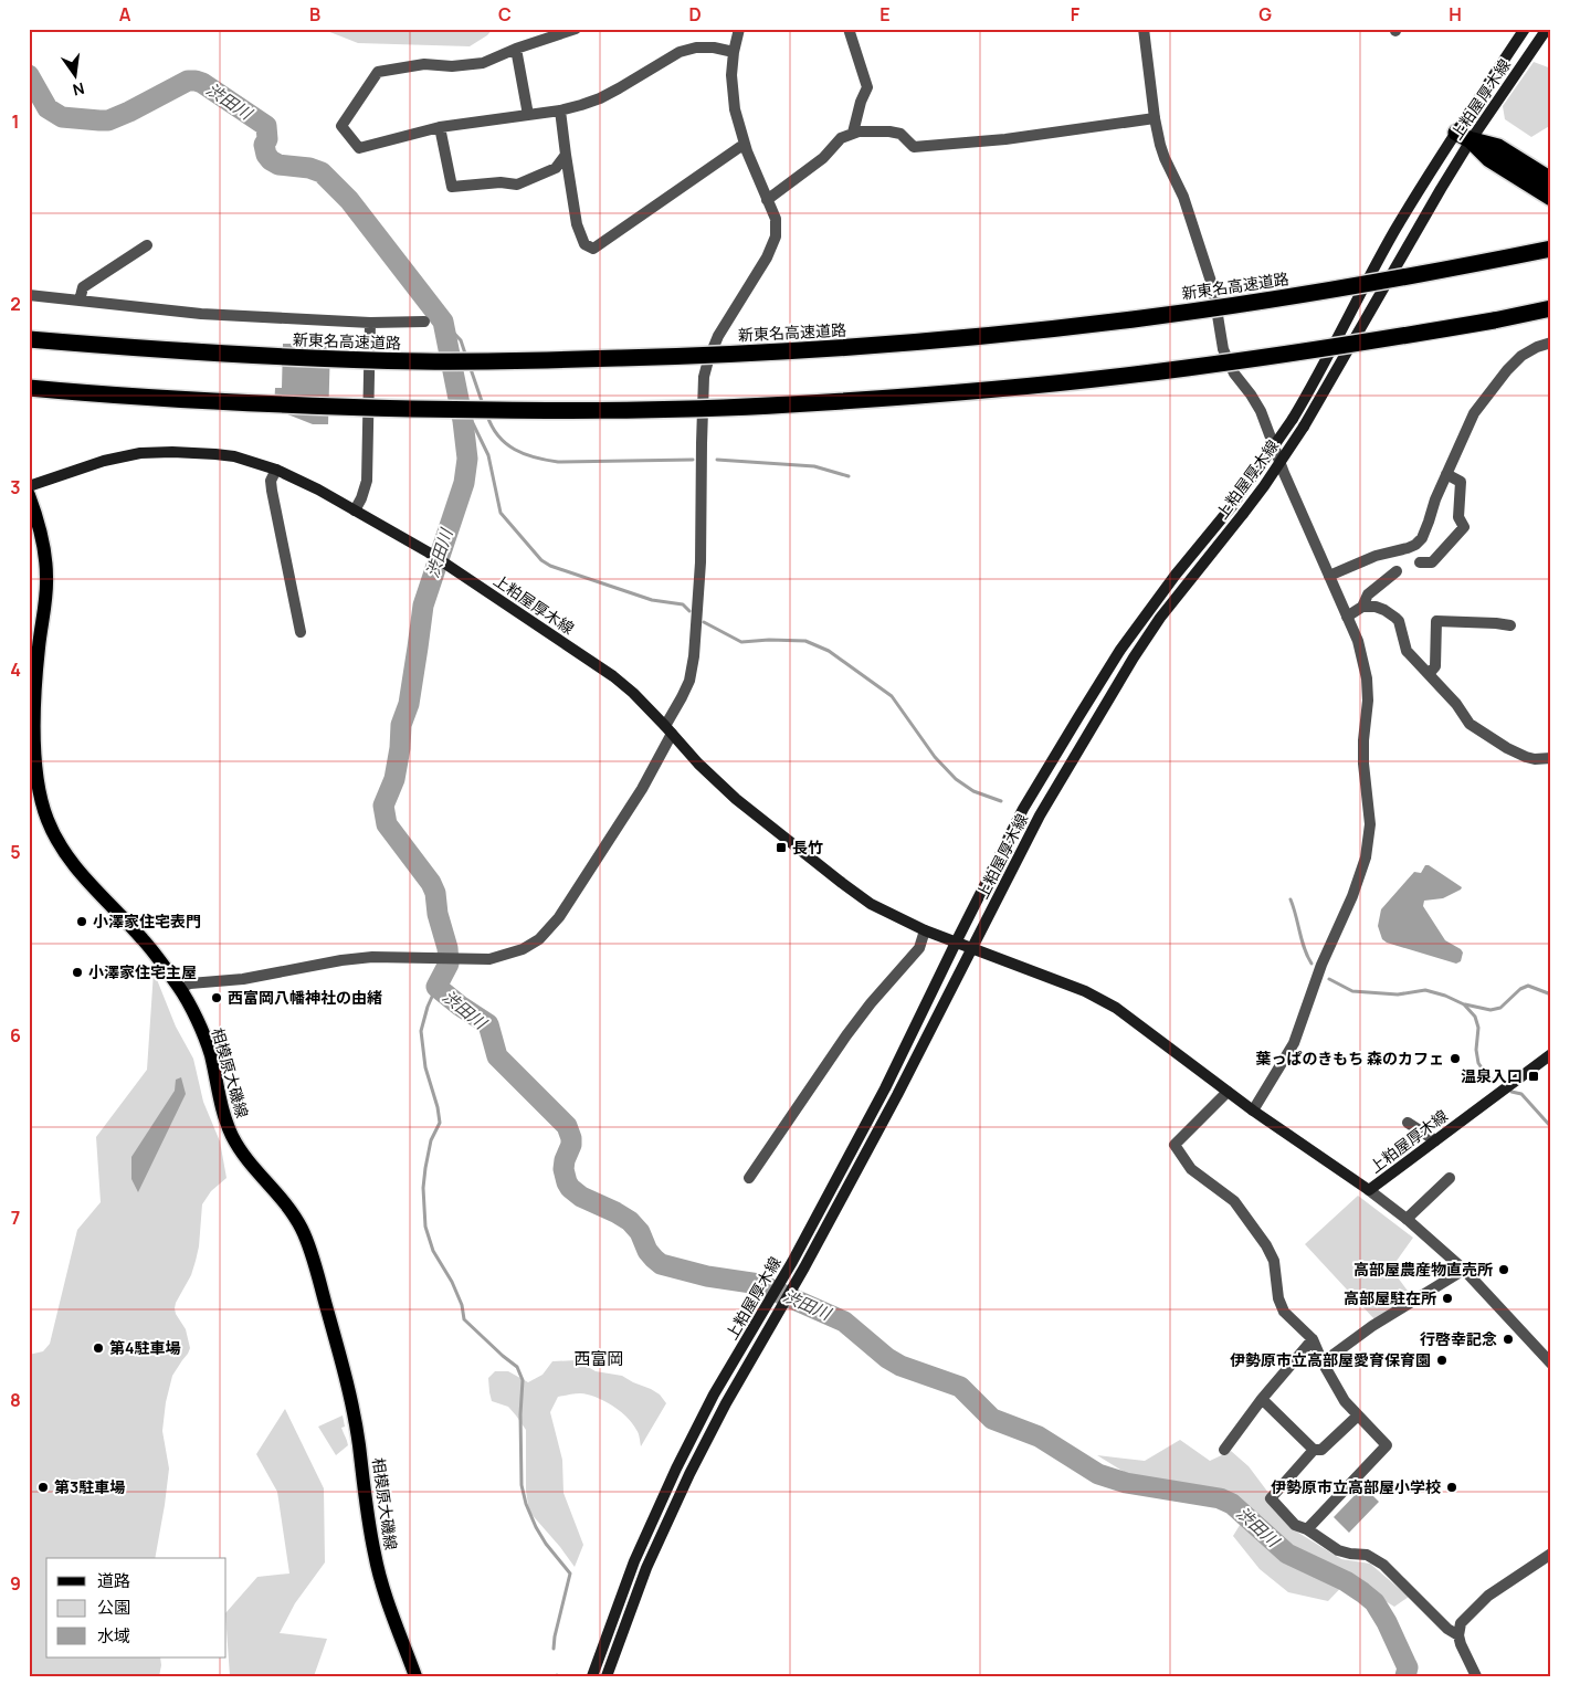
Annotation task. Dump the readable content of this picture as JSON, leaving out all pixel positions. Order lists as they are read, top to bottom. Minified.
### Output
{"streets":{"highway":["新東名高速道路"],"main road":["上粕屋厚木線","相模原大磯線"]},"districts":["西富岡"],"water":["渋田川"],"places":{"transit":["長竹","温泉入口"],"other":["小澤家住宅表門","小澤家住宅主屋","西富岡八幡神社の由緒","葉っぱのきもち 森のカフェ","高部屋農産物直売所","高部屋駐在所","行啓幸記念","第4駐車場","伊勢原市立高部屋愛育保育園","第3駐車場","伊勢原市立高部屋小学校"]},"legend":["道路","公園","水域"],"north":"bottom","grid":{"columns":["A","B","C","D","E","F","G","H"],"rows":["1","2","3","4","5","6","7","8","9"]}}
